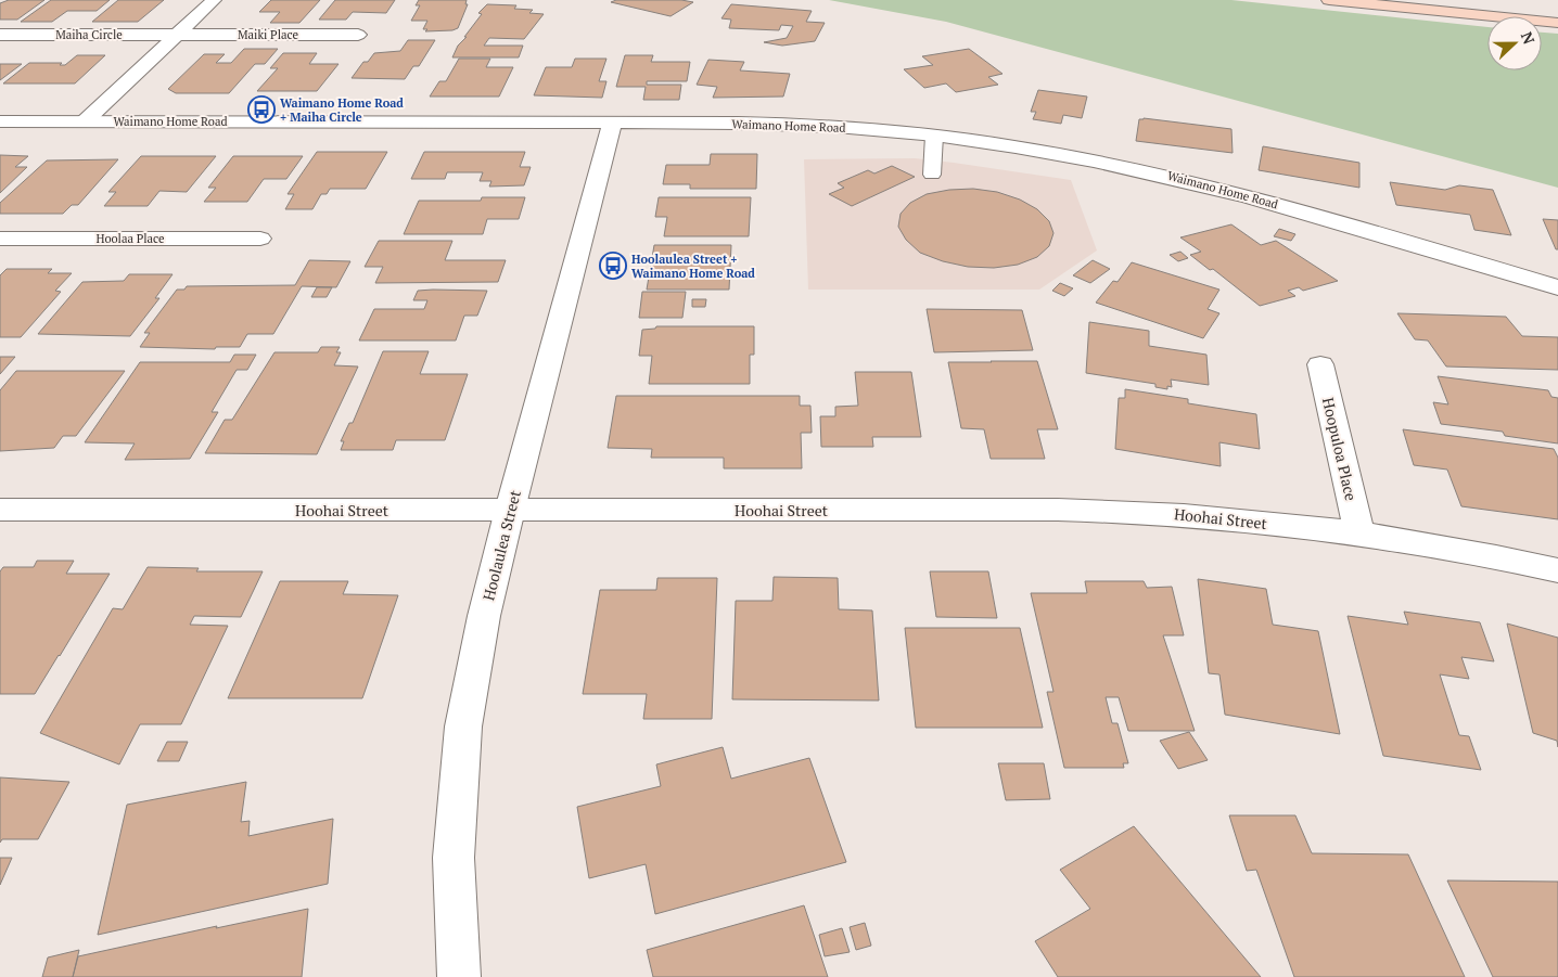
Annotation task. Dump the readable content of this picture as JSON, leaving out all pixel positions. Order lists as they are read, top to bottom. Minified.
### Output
{"streets":{"street":["Maiha Circle","Maiki Place","Waimano Home Road","Hoolaa Place","Hoopuloa Place","Hoohai Street","Hoolaulea Street"]},"crossings":[["Maiha Circle","Maiki Place"],["Waimano Home Road","Hoolaulea Street"],["Hoopuloa Place","Hoohai Street"],["Hoohai Street","Hoolaulea Street"]],"places":{"bus stop":["Waimano Home Road + Maiha Circle","Hoolaulea Street + Waimano Home Road"]},"north":"right"}
